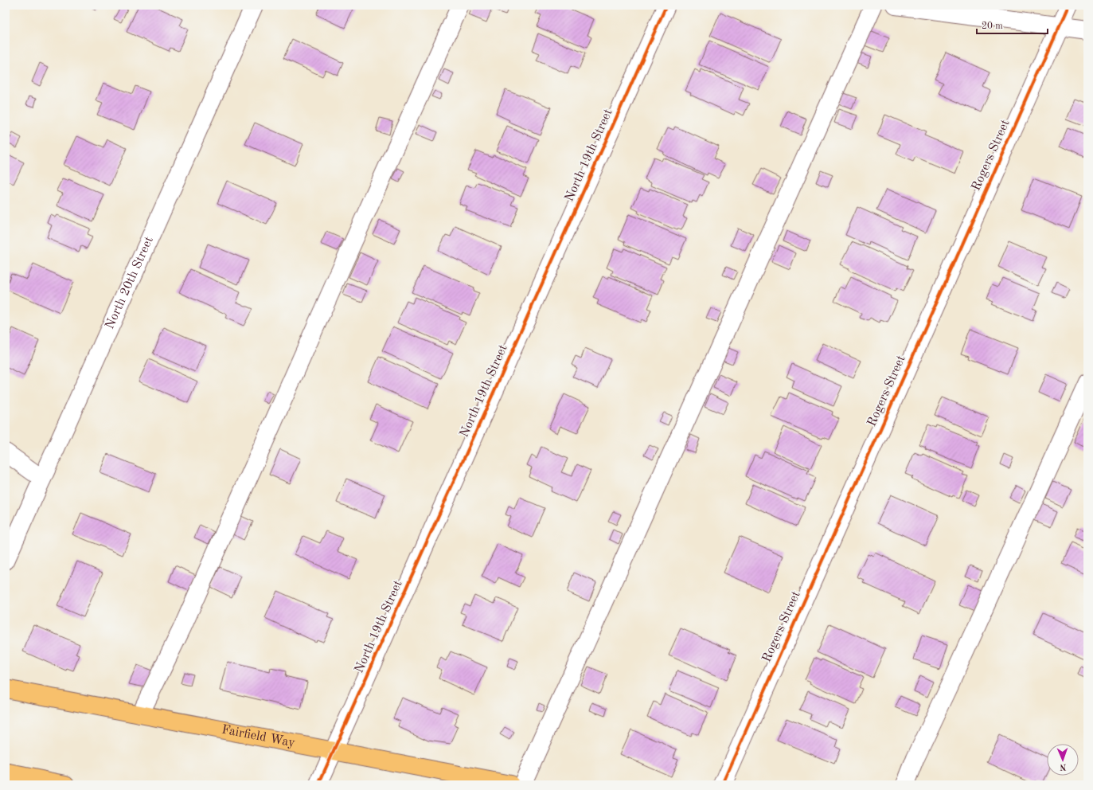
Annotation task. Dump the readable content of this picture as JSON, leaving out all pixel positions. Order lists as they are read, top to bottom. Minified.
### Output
{"streets":{"main road":["Fairfield Way"],"street":["North 19th Street","Rogers Street","North 20th Street"]},"crossings":[["North 19th Street","Fairfield Way"]],"scale_bar":"20 m","north":"bottom"}
